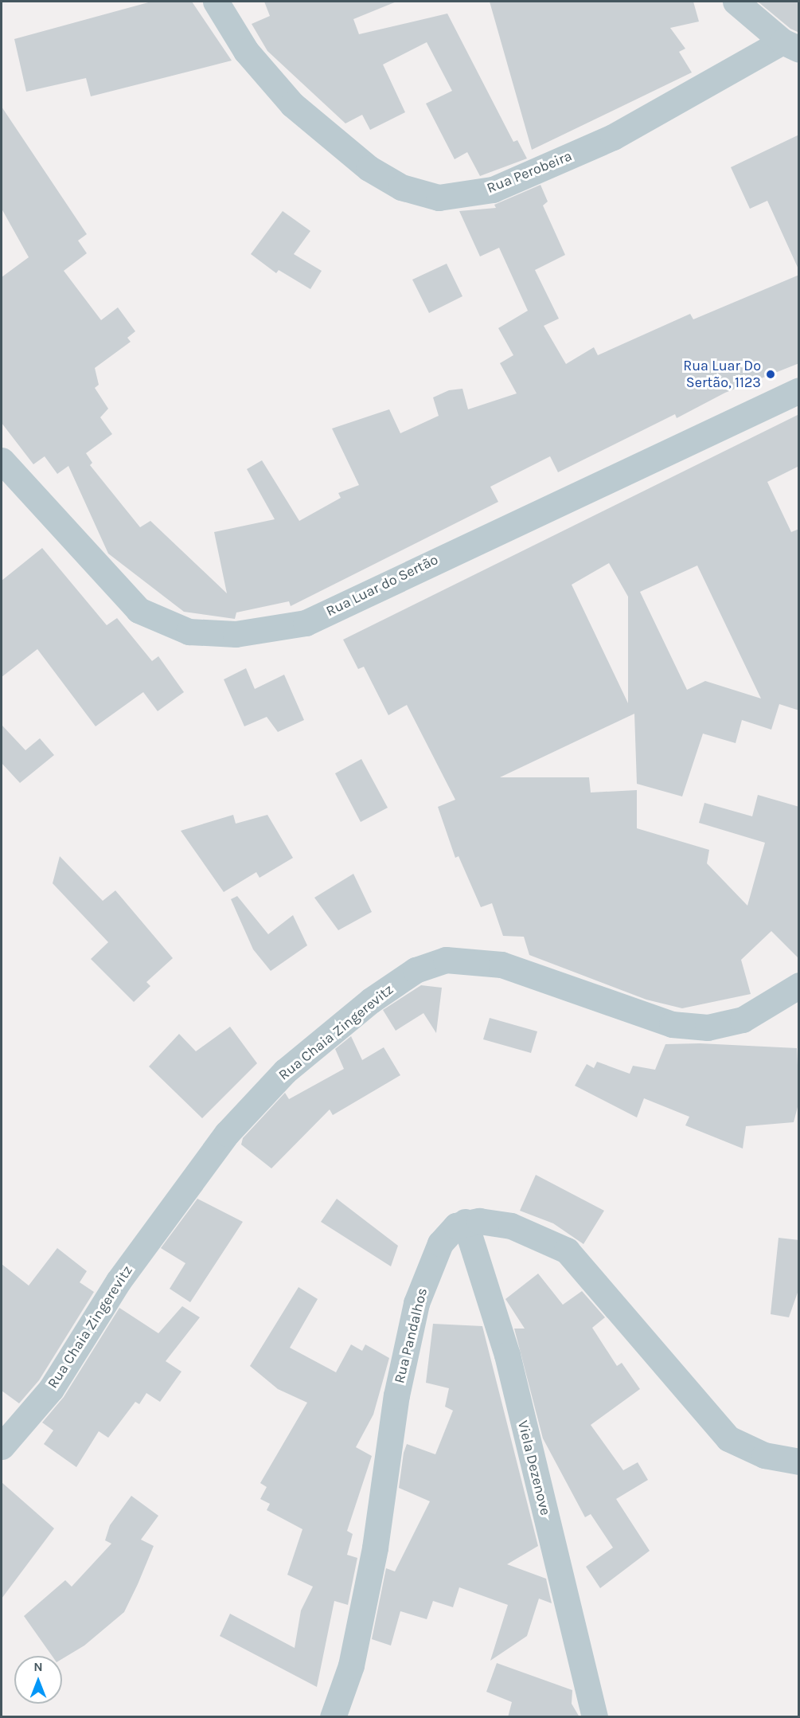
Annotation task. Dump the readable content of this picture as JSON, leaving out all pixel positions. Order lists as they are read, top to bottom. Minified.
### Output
{"streets":{"street":["Rua Perobeira","Rua Luar do Sertão","Rua Chaia Zingerevitz","Rua Pandalhos","Viela Dezenove"]},"crossings":[["Rua Pandalhos","Viela Dezenove"]],"places":["Rua Luar Do Sertão, 1123"],"north":"top"}
